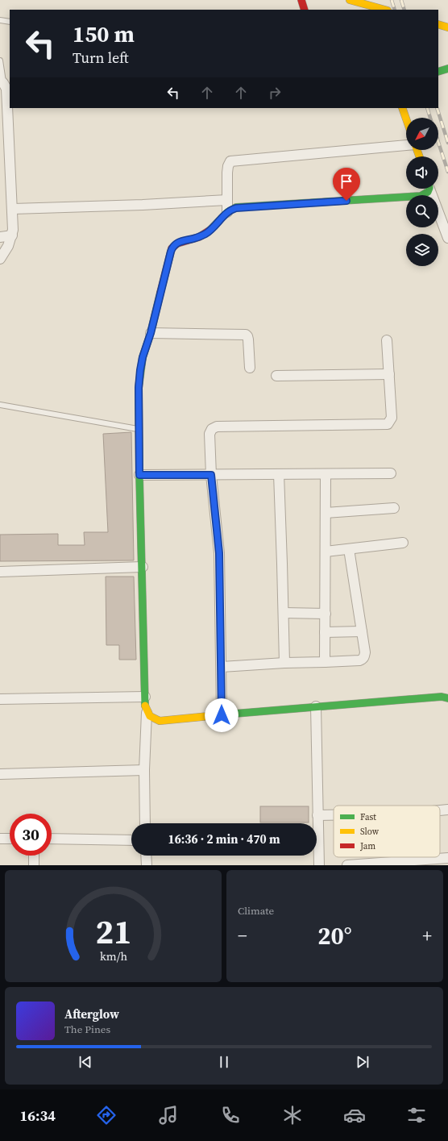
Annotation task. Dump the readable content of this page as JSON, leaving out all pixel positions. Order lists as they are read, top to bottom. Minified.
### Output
{"legend":["Fast","Slow","Jam"],"north":"bottom left","page":{"turn":["150 m","Turn left"],"limit":"30","trip":"16:36 · 2 min · 470 m","tile":"Climate","heat":["−","20°","+"],"song":["Afterglow","The Pines"],"tabs":"16:34","gauge":["21","km/h"]}}
